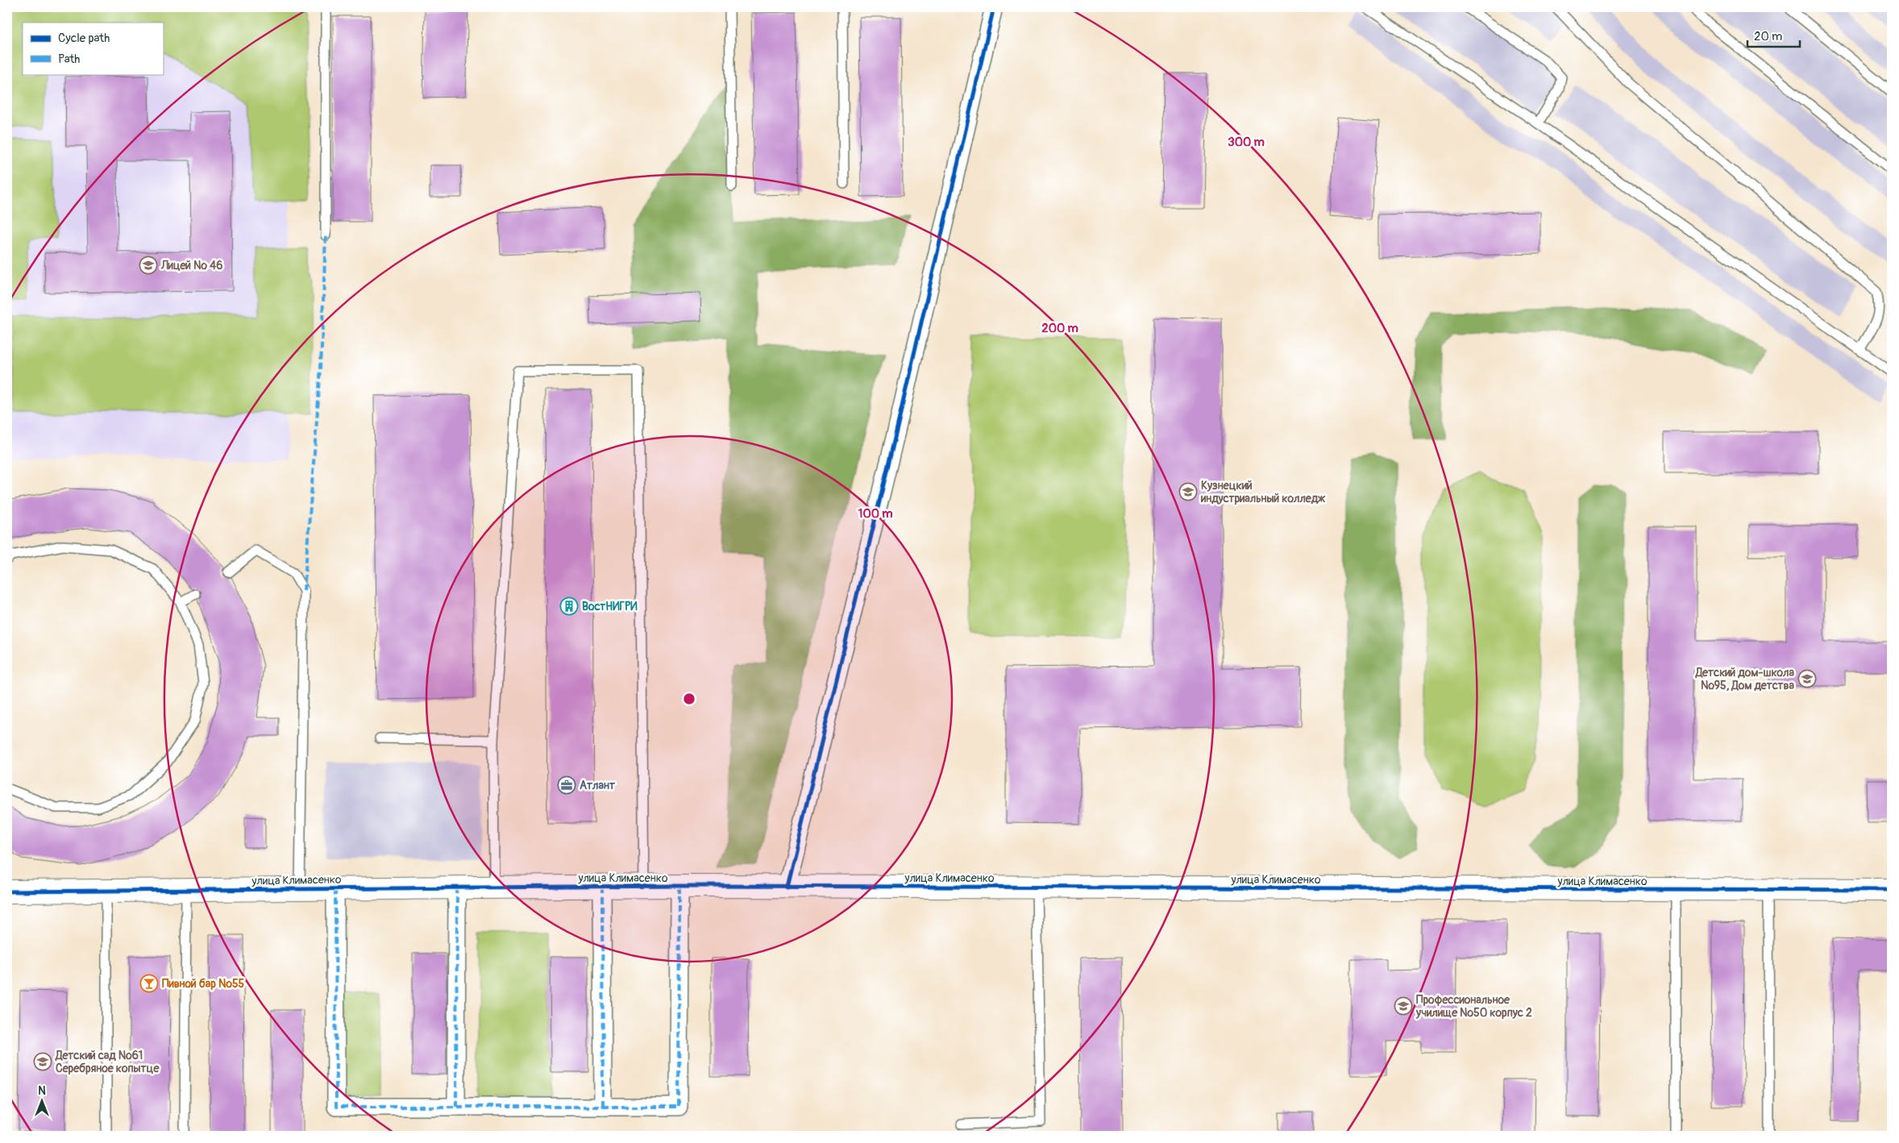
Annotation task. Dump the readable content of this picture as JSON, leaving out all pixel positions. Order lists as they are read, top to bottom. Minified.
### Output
{"streets":{"street":["улица Климасенко"]},"places":{"school or university":["Лицей № 46","Кузнецкий индустриальный колледж","Детский дом-школа №95, Дом детства","Профессиональное училище №50 корпус 2","Детский сад №61 Серебряное копытце"],"building":["ВостНИГРИ"],"office":["Атлант"],"bar":["Пивной бар №55"]},"legend":["Cycle path","Path"],"scale_bar":"20 m","north":"top","rings":["300 m","200 m","100 m"]}
